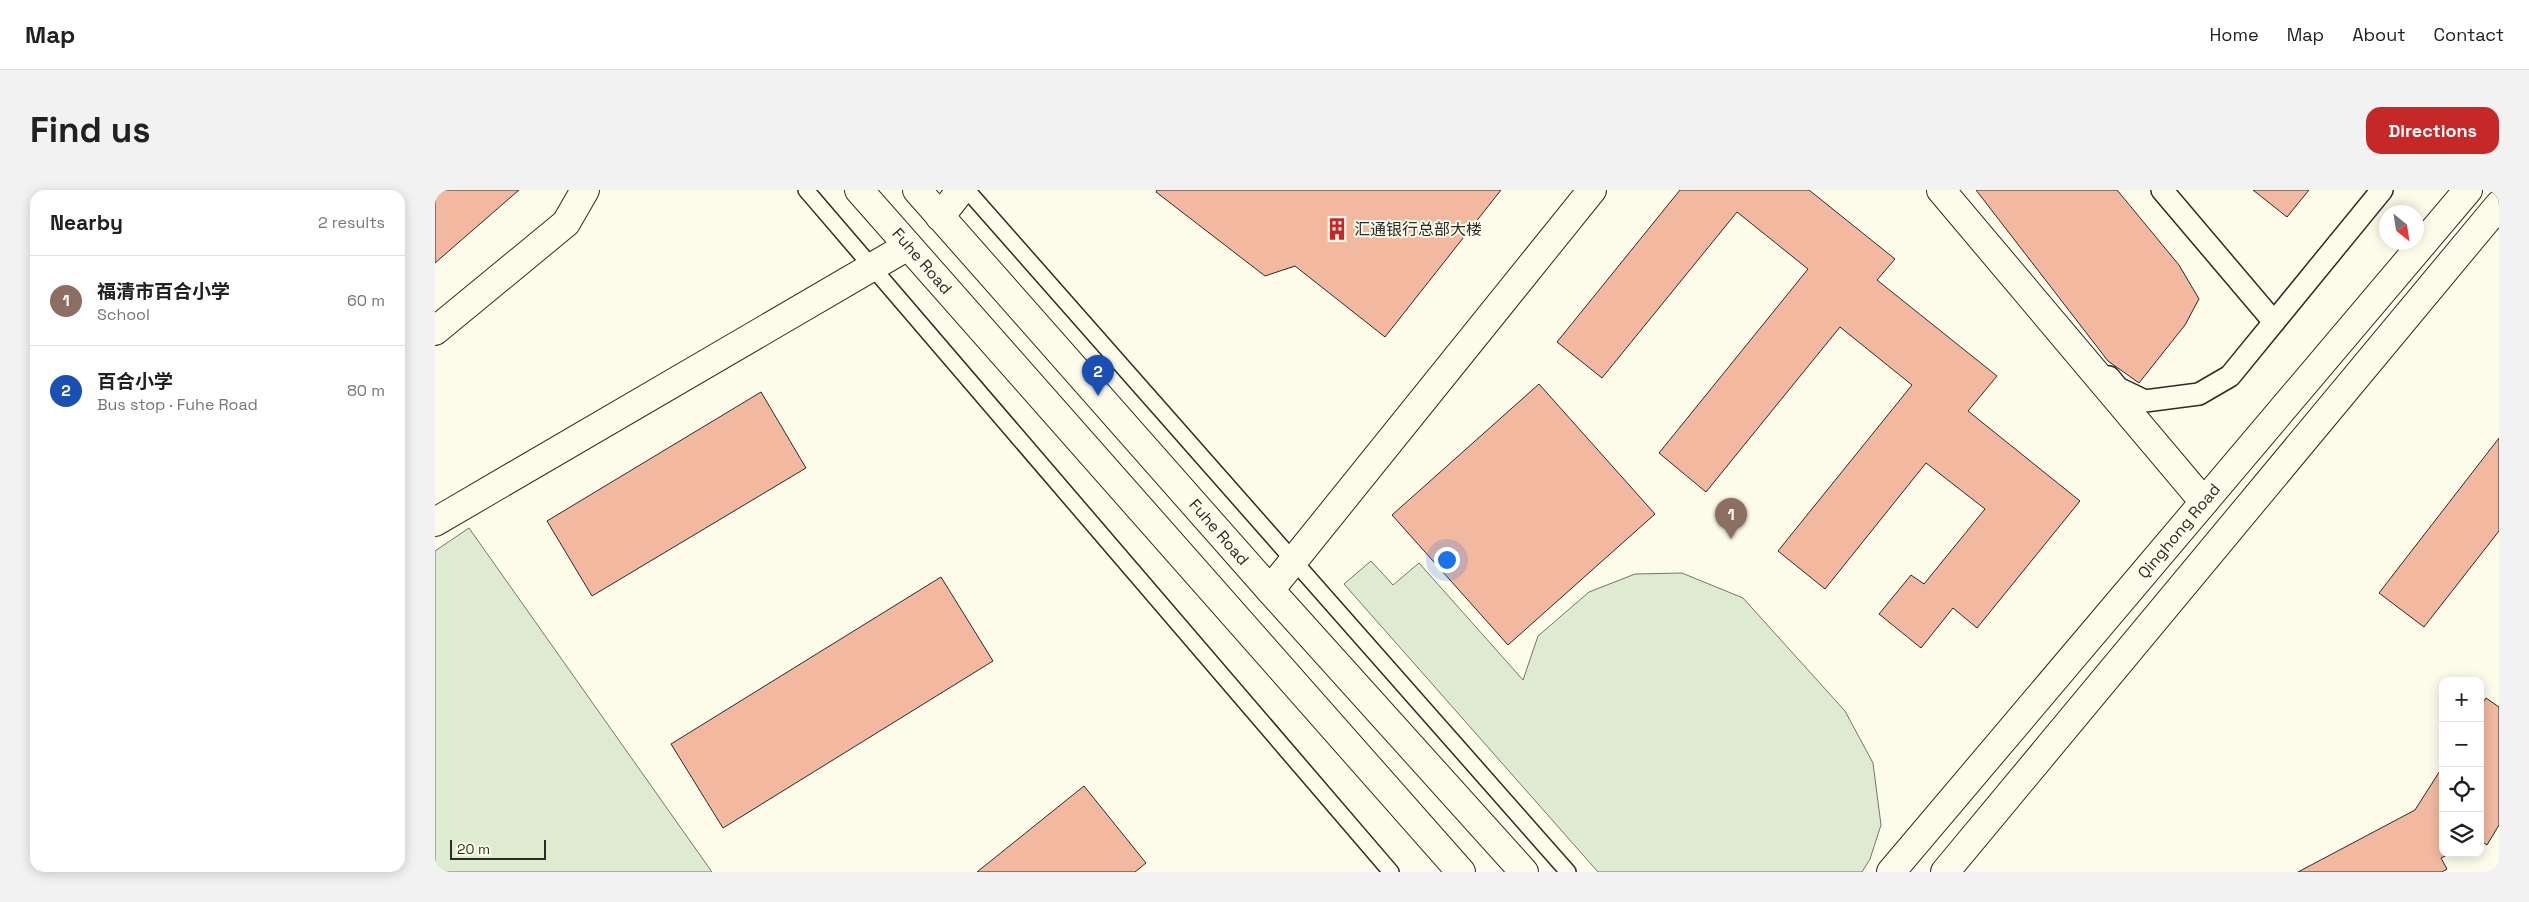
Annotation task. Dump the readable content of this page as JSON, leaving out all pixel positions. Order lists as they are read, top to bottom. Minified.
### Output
{"streets":{"street":["Fuhe Road","Qinghong Road"]},"places":{"building":["汇通银行总部大楼"]},"scale_bar":"20 m","north":"bottom right","page":{"header":"Map","nav":["Home","Map","About","Contact"],"buttons":"Directions","title":"Find us","heading":["Nearby","2 results"],"list":[{"mark":"1","name":"福清市百合小学","note":"School","value":"60 m"},{"mark":"2","name":"百合小学","note":"Bus stop · Fuhe Road","value":"80 m"}],"pins":["2","1"],"map_buttons":["+","−"],"scale":"20 m"}}
